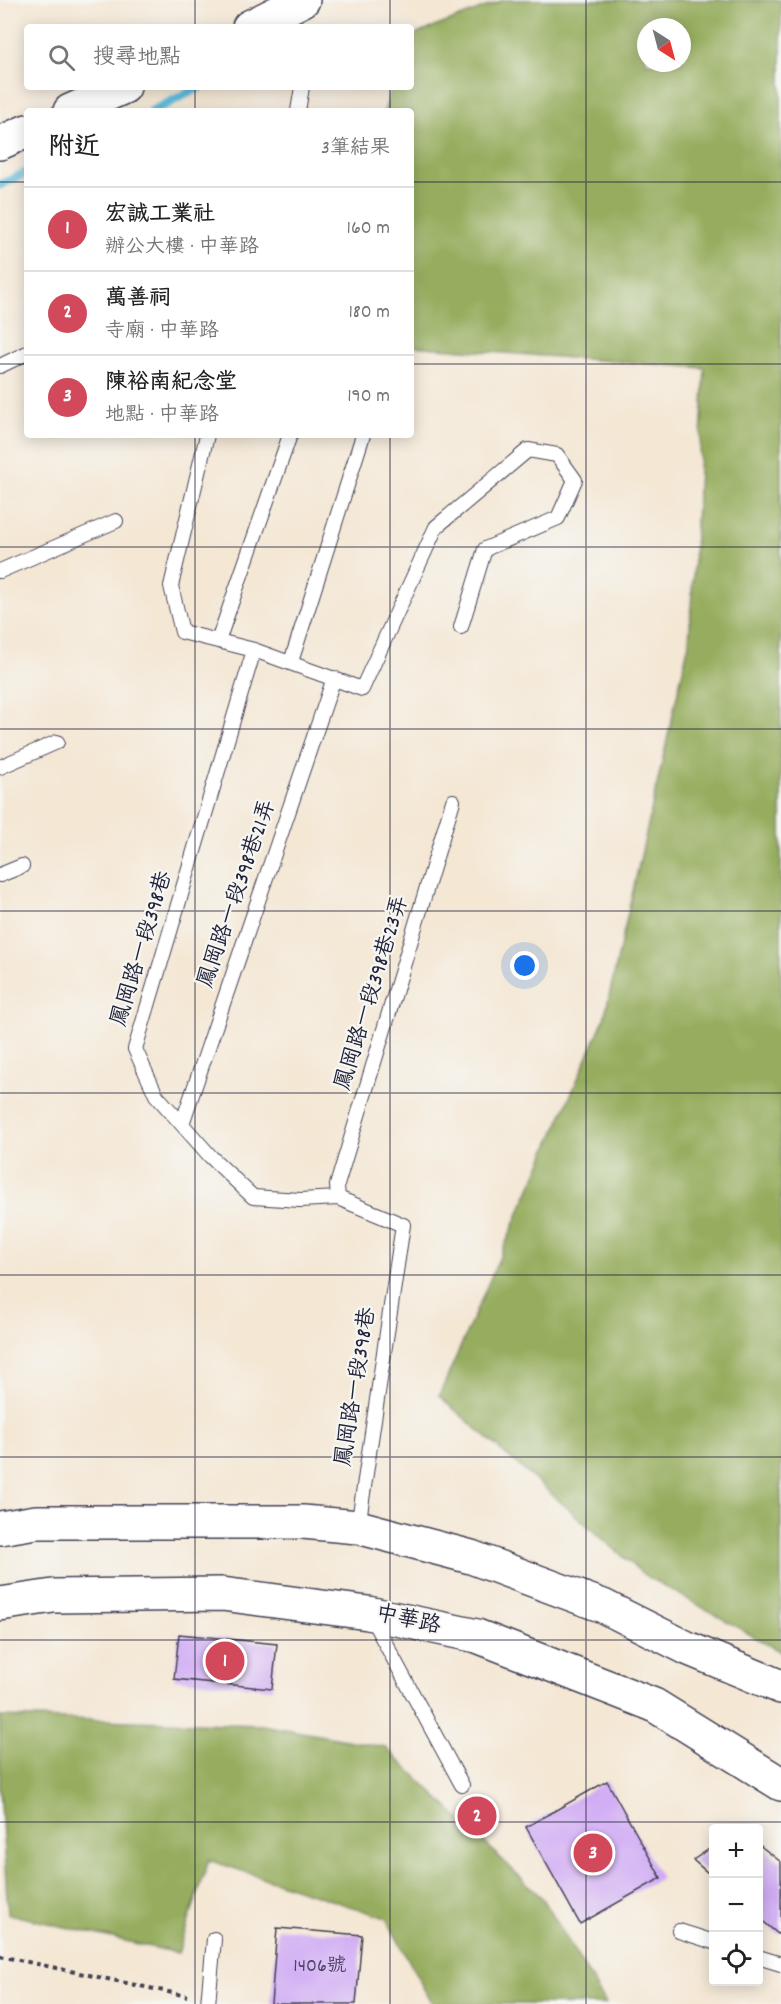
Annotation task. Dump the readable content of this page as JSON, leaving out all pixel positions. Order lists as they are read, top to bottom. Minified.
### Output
{"streets":{"main road":["中華路"],"lane":["鳳岡路一段398巷21弄","鳳岡路一段398巷","鳳岡路一段398巷23弄"]},"crossings":[["鳳岡路一段398巷21弄","鳳岡路一段398巷"],["鳳岡路一段398巷","鳳岡路一段398巷23弄"]],"house_numbers":["1406號"],"north":"bottom right","page":{"search":"搜尋地點","heading":["附近","3筆結果"],"list":[{"mark":"1","name":"宏誠工業社","note":"辦公大樓 · 中華路","value":"160 m"},{"mark":"2","name":"萬善祠","note":"寺廟 · 中華路","value":"180 m"},{"mark":"3","name":"陳裕南紀念堂","note":"地點 · 中華路","value":"190 m"}],"pins":["1","2","3"],"map_buttons":["+","−"]}}
